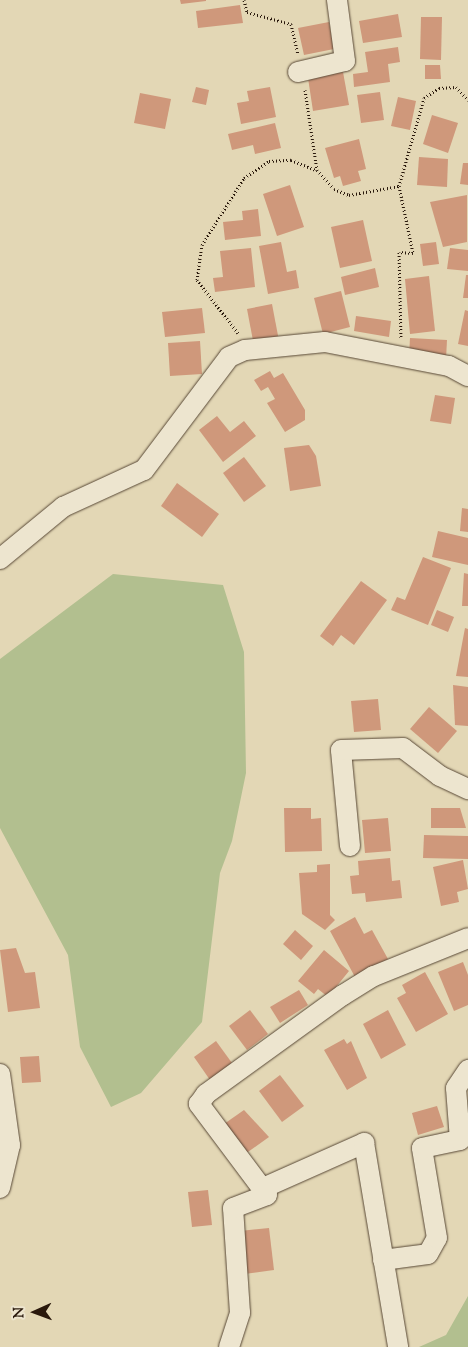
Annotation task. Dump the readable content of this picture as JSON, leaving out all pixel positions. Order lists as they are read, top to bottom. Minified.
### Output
{"north":"left"}
